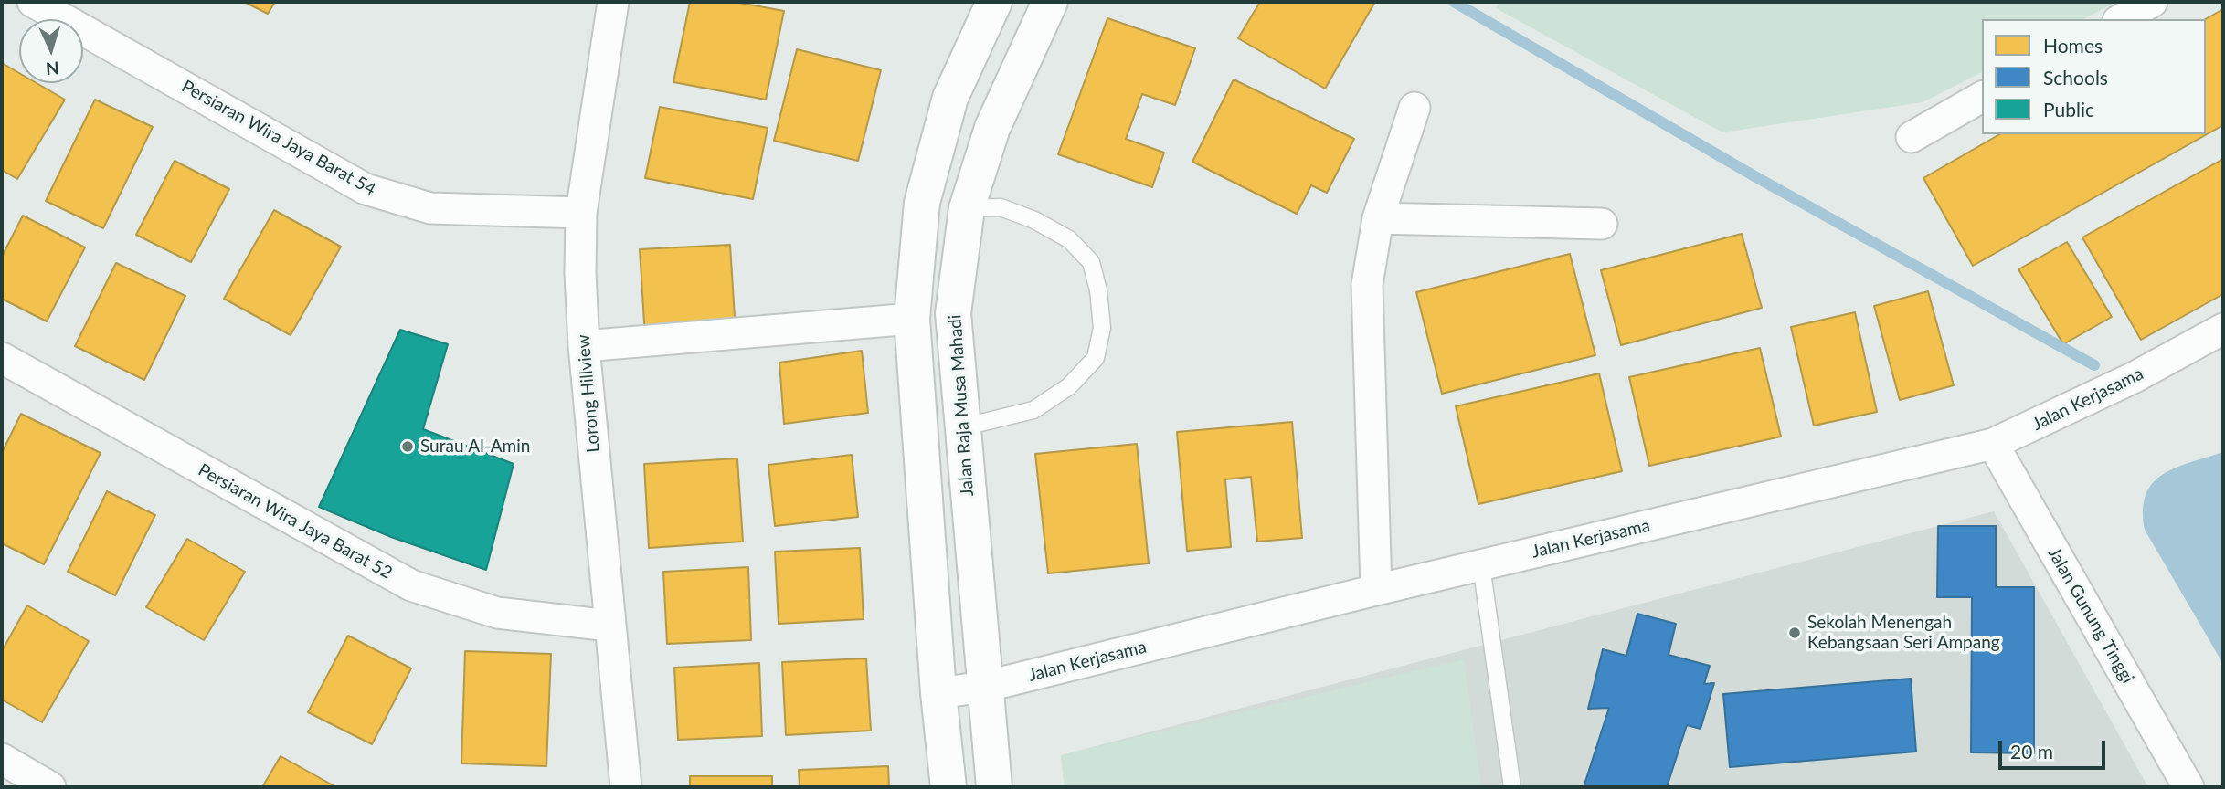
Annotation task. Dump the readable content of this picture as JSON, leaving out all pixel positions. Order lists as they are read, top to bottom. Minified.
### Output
{"streets":{"main road":["Jalan Raja Musa Mahadi"],"street":["Persiaran Wira Jaya Barat 54","Lorong Hillview","Jalan Kerjasama","Persiaran Wira Jaya Barat 52","Jalan Gunung Tinggi"]},"crossings":[["Persiaran Wira Jaya Barat 54","Lorong Hillview"],["Lorong Hillview","Persiaran Wira Jaya Barat 52"],["Jalan Kerjasama","Jalan Raja Musa Mahadi"],["Jalan Kerjasama","Jalan Gunung Tinggi"]],"places":["Surau Al-Amin","Sekolah Menengah Kebangsaan Seri Ampang"],"legend":["Homes","Schools","Public"],"scale_bar":"20 m","north":"bottom"}
